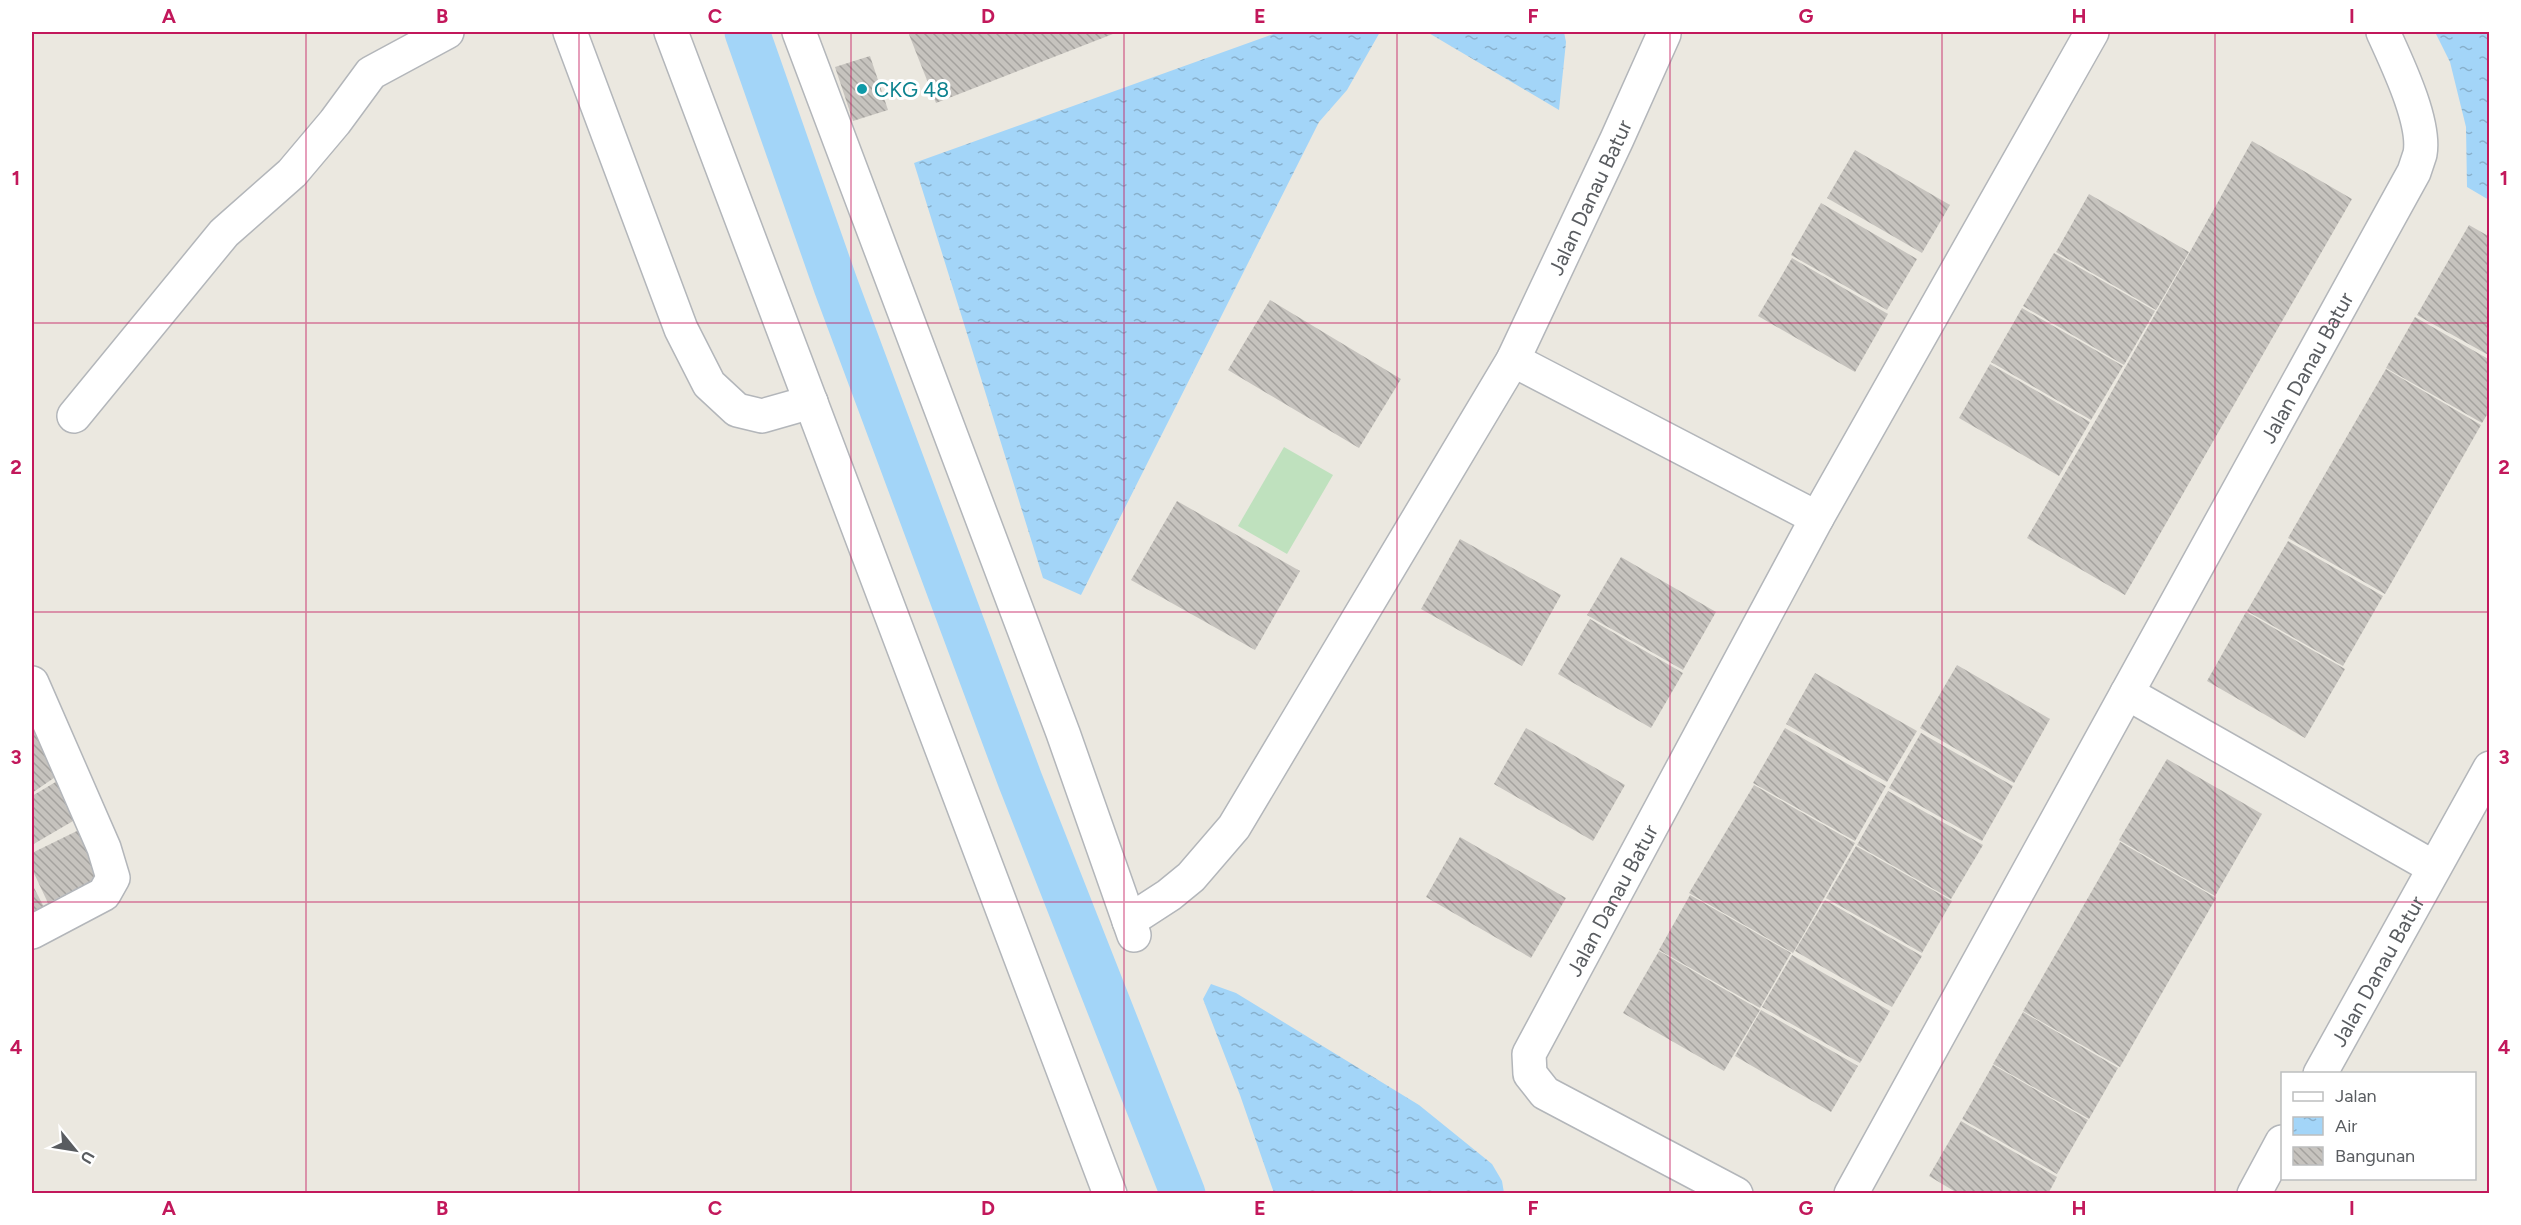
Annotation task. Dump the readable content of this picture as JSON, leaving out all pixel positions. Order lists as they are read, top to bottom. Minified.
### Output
{"streets":{"street":["Jalan Danau Batur"]},"places":["CKG 48"],"legend":["Jalan","Air","Bangunan"],"north":"bottom right","grid":{"columns":["A","B","C","D","E","F","G","H","I"],"rows":["1","2","3","4"]}}
